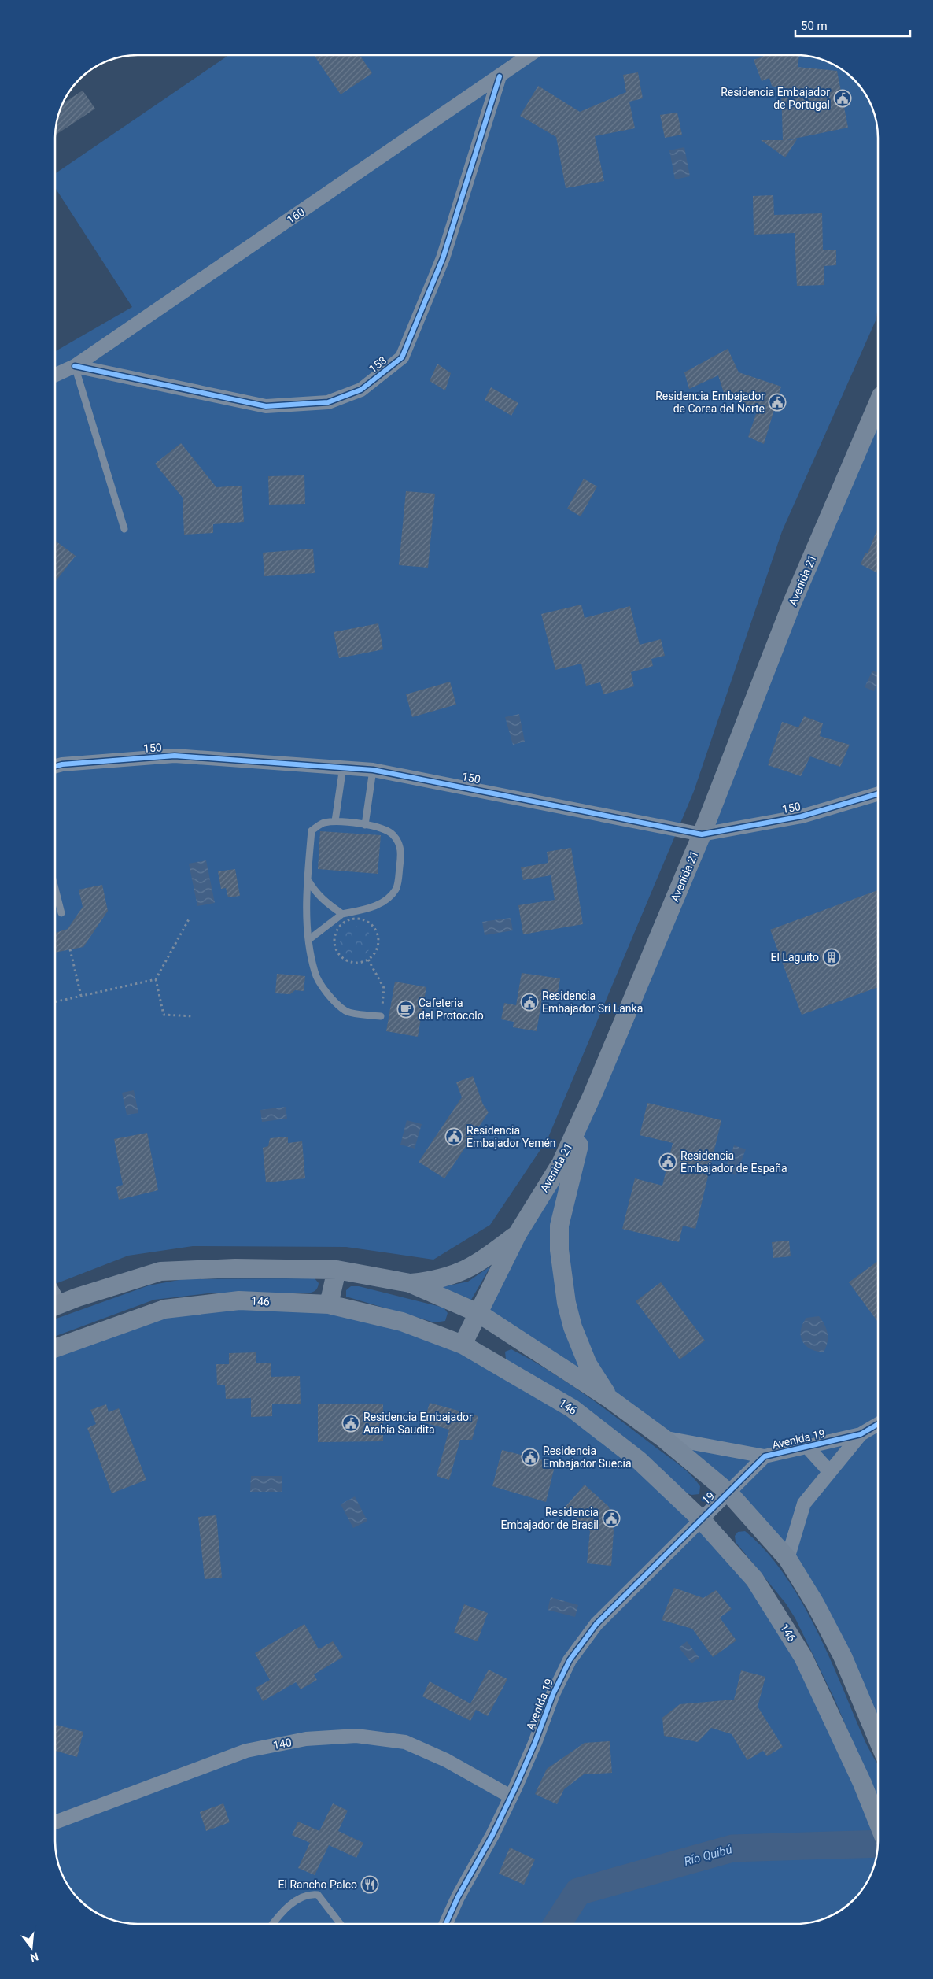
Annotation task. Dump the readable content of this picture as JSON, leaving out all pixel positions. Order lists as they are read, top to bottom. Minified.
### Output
{"streets":{"main road":["Avenida 21","146"],"street":["160","158","150","Avenida 19","19","140"]},"crossings":[["160","158"],["Avenida 21","150"],["Avenida 21","146"],["146","Avenida 19"],["146","19"],["Avenida 19","19"],["Avenida 19","140"]],"water":["Río Quibú"],"places":{"public building":["Residencia Embajador de Portugal","Residencia Embajador de Corea del Norte","Residencia Embajador Sri Lanka","Residencia Embajador Yemén","Residencia Embajador de España","Residencia Embajador Arabia Saudita","Residencia Embajador Suecia","Residencia Embajador de Brasil"],"building":["El Laguito"],"cafe":["Cafeteria del Protocolo"],"restaurant":["El Rancho Palco"]},"scale_bar":"50 m","north":"bottom"}
